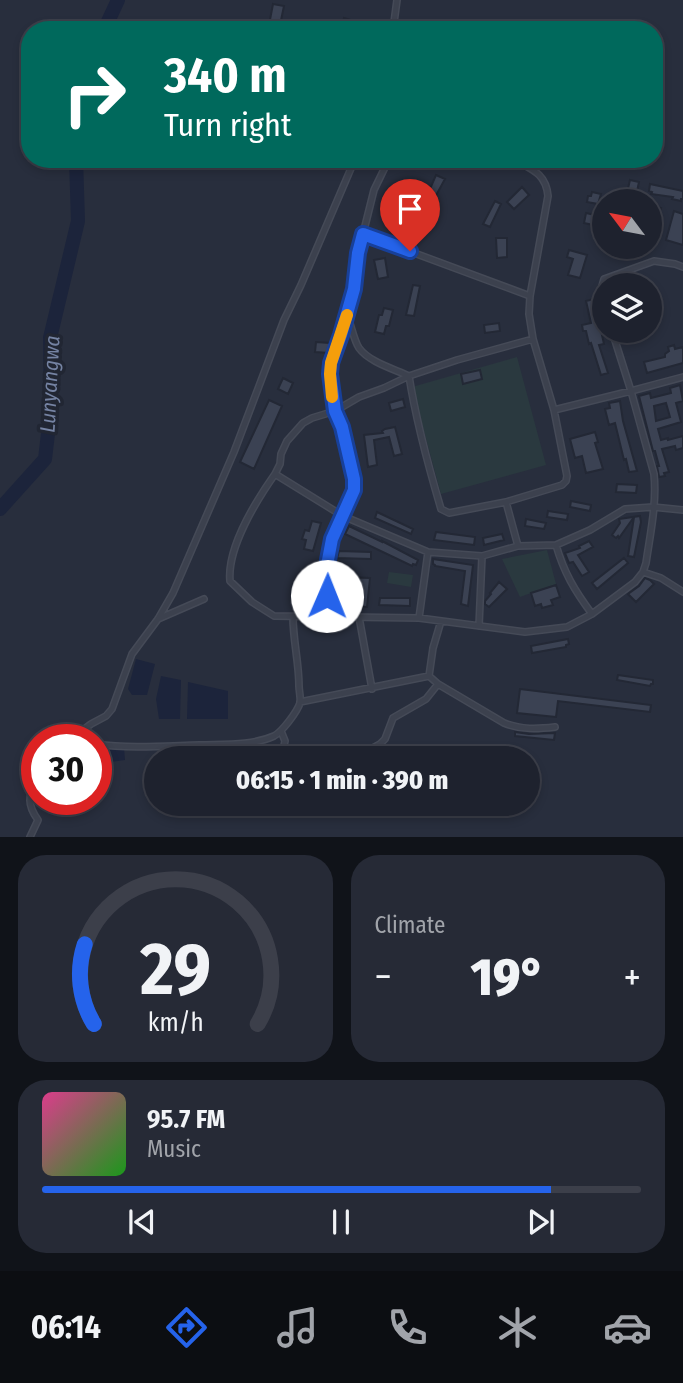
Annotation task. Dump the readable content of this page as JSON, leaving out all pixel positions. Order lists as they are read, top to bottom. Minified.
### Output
{"water":["Lunyangwa"],"north":"top left","page":{"turn":["340 m","Turn right"],"limit":"30","trip":"06:15 · 1 min · 390 m","tile":"Climate","heat":["−","19°","+"],"song":["95.7 FM","Music"],"tabs":"06:14","gauge":["29","km/h"]}}
